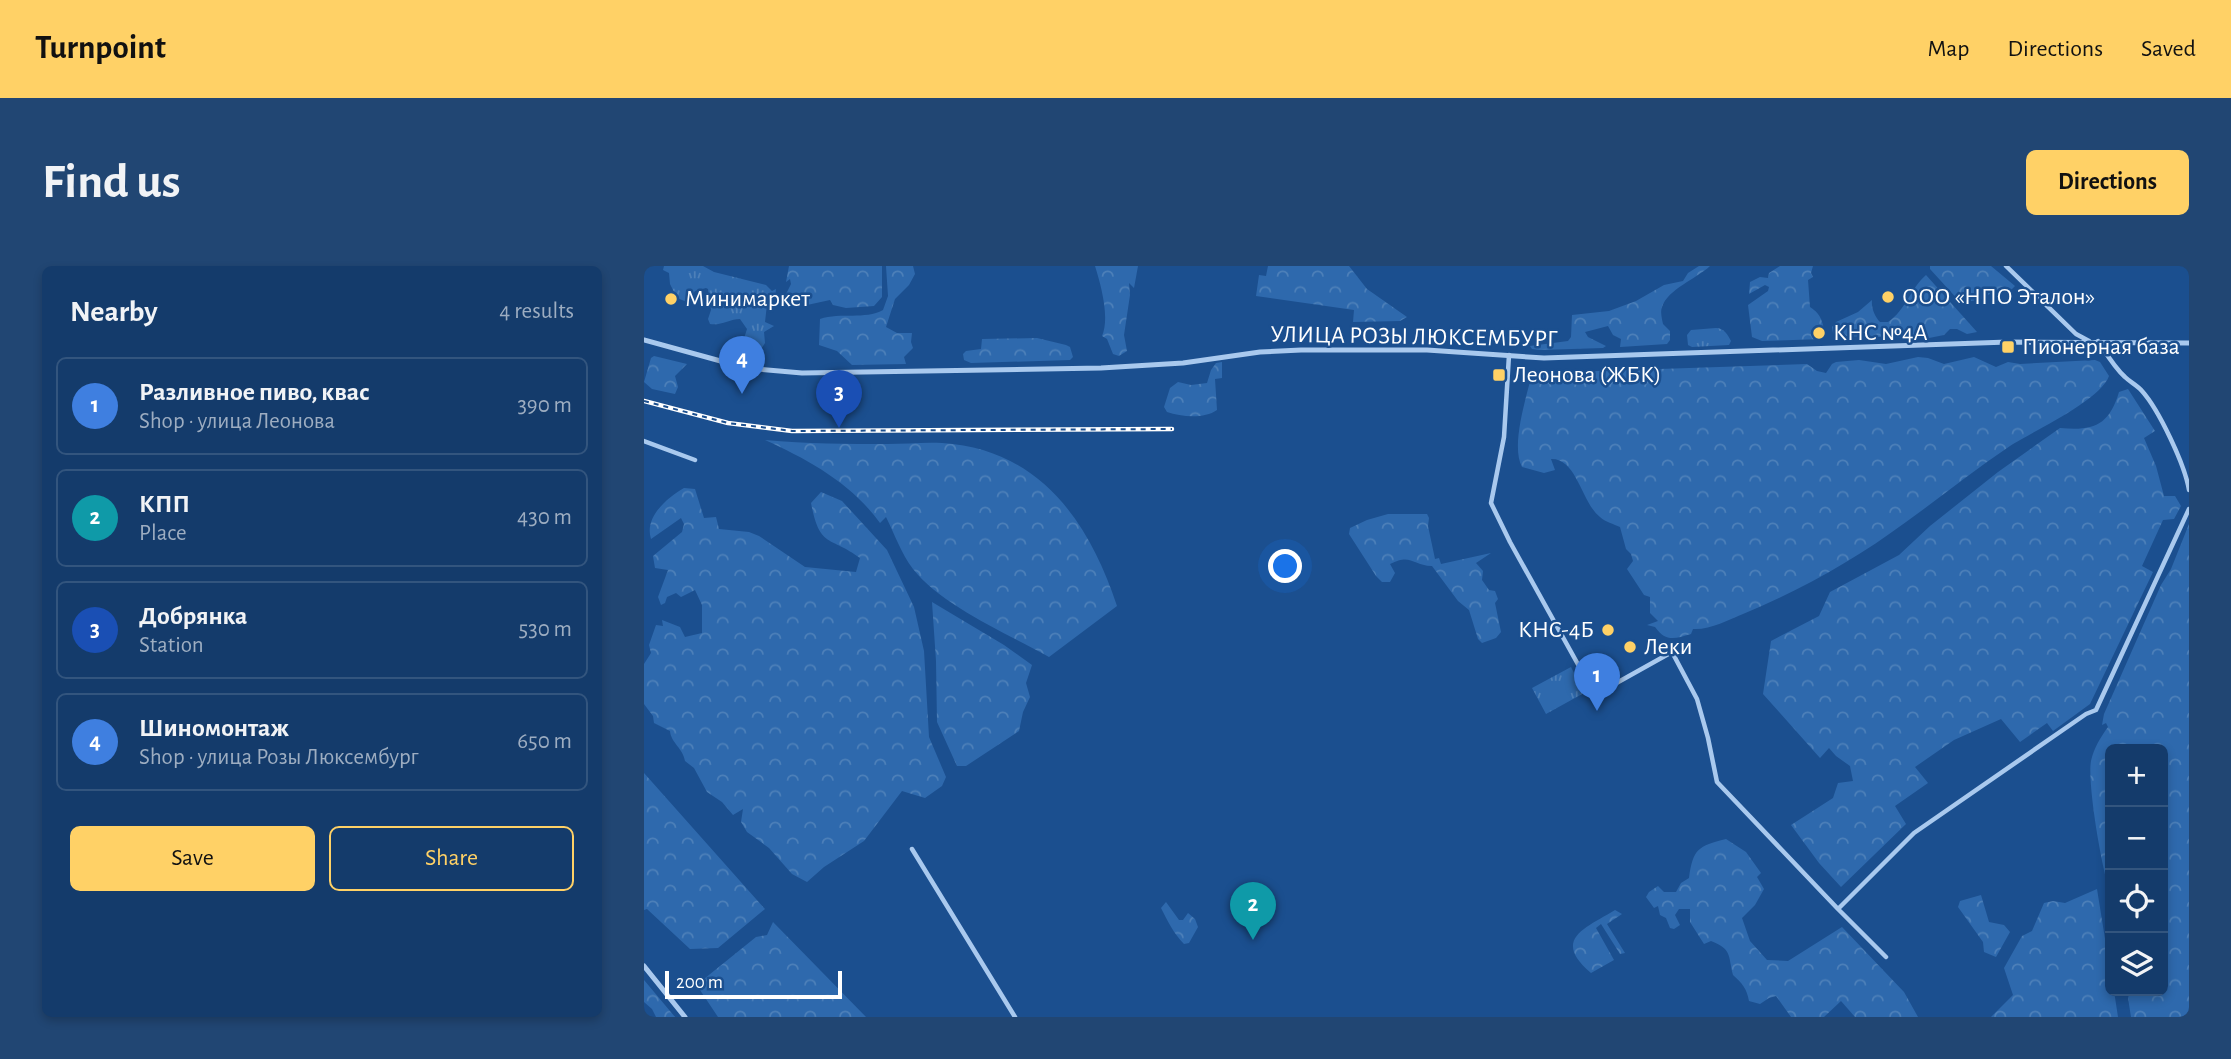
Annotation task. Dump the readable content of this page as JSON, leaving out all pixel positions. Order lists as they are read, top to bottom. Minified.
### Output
{"streets":{"street":["УЛИЦА РОЗЫ ЛЮКСЕМБУРГ"]},"places":{"other":["ООО «НПО Эталон»","Минимаркет","КНС №4А","КНС-4Б","Леки"],"transit":["Пионерная база","Леонова (ЖБК)"]},"scale_bar":"200 m","page":{"header":"Turnpoint","nav":["Map","Directions","Saved"],"buttons":["Directions",["Save","Share"]],"title":"Find us","heading":["Nearby","4 results"],"pins":["4","3","1","2"],"list":[{"mark":"1","name":"Разливное пиво, квас","note":"Shop · улица Леонова","value":"390 m"},{"mark":"2","name":"КПП","note":"Place","value":"430 m"},{"mark":"3","name":"Добрянка","note":"Station","value":"530 m"},{"mark":"4","name":"Шинoмонтаж","note":"Shop · улица Розы Люксембург","value":"650 m"}],"map_buttons":["+","−"],"scale":"200 m"}}
